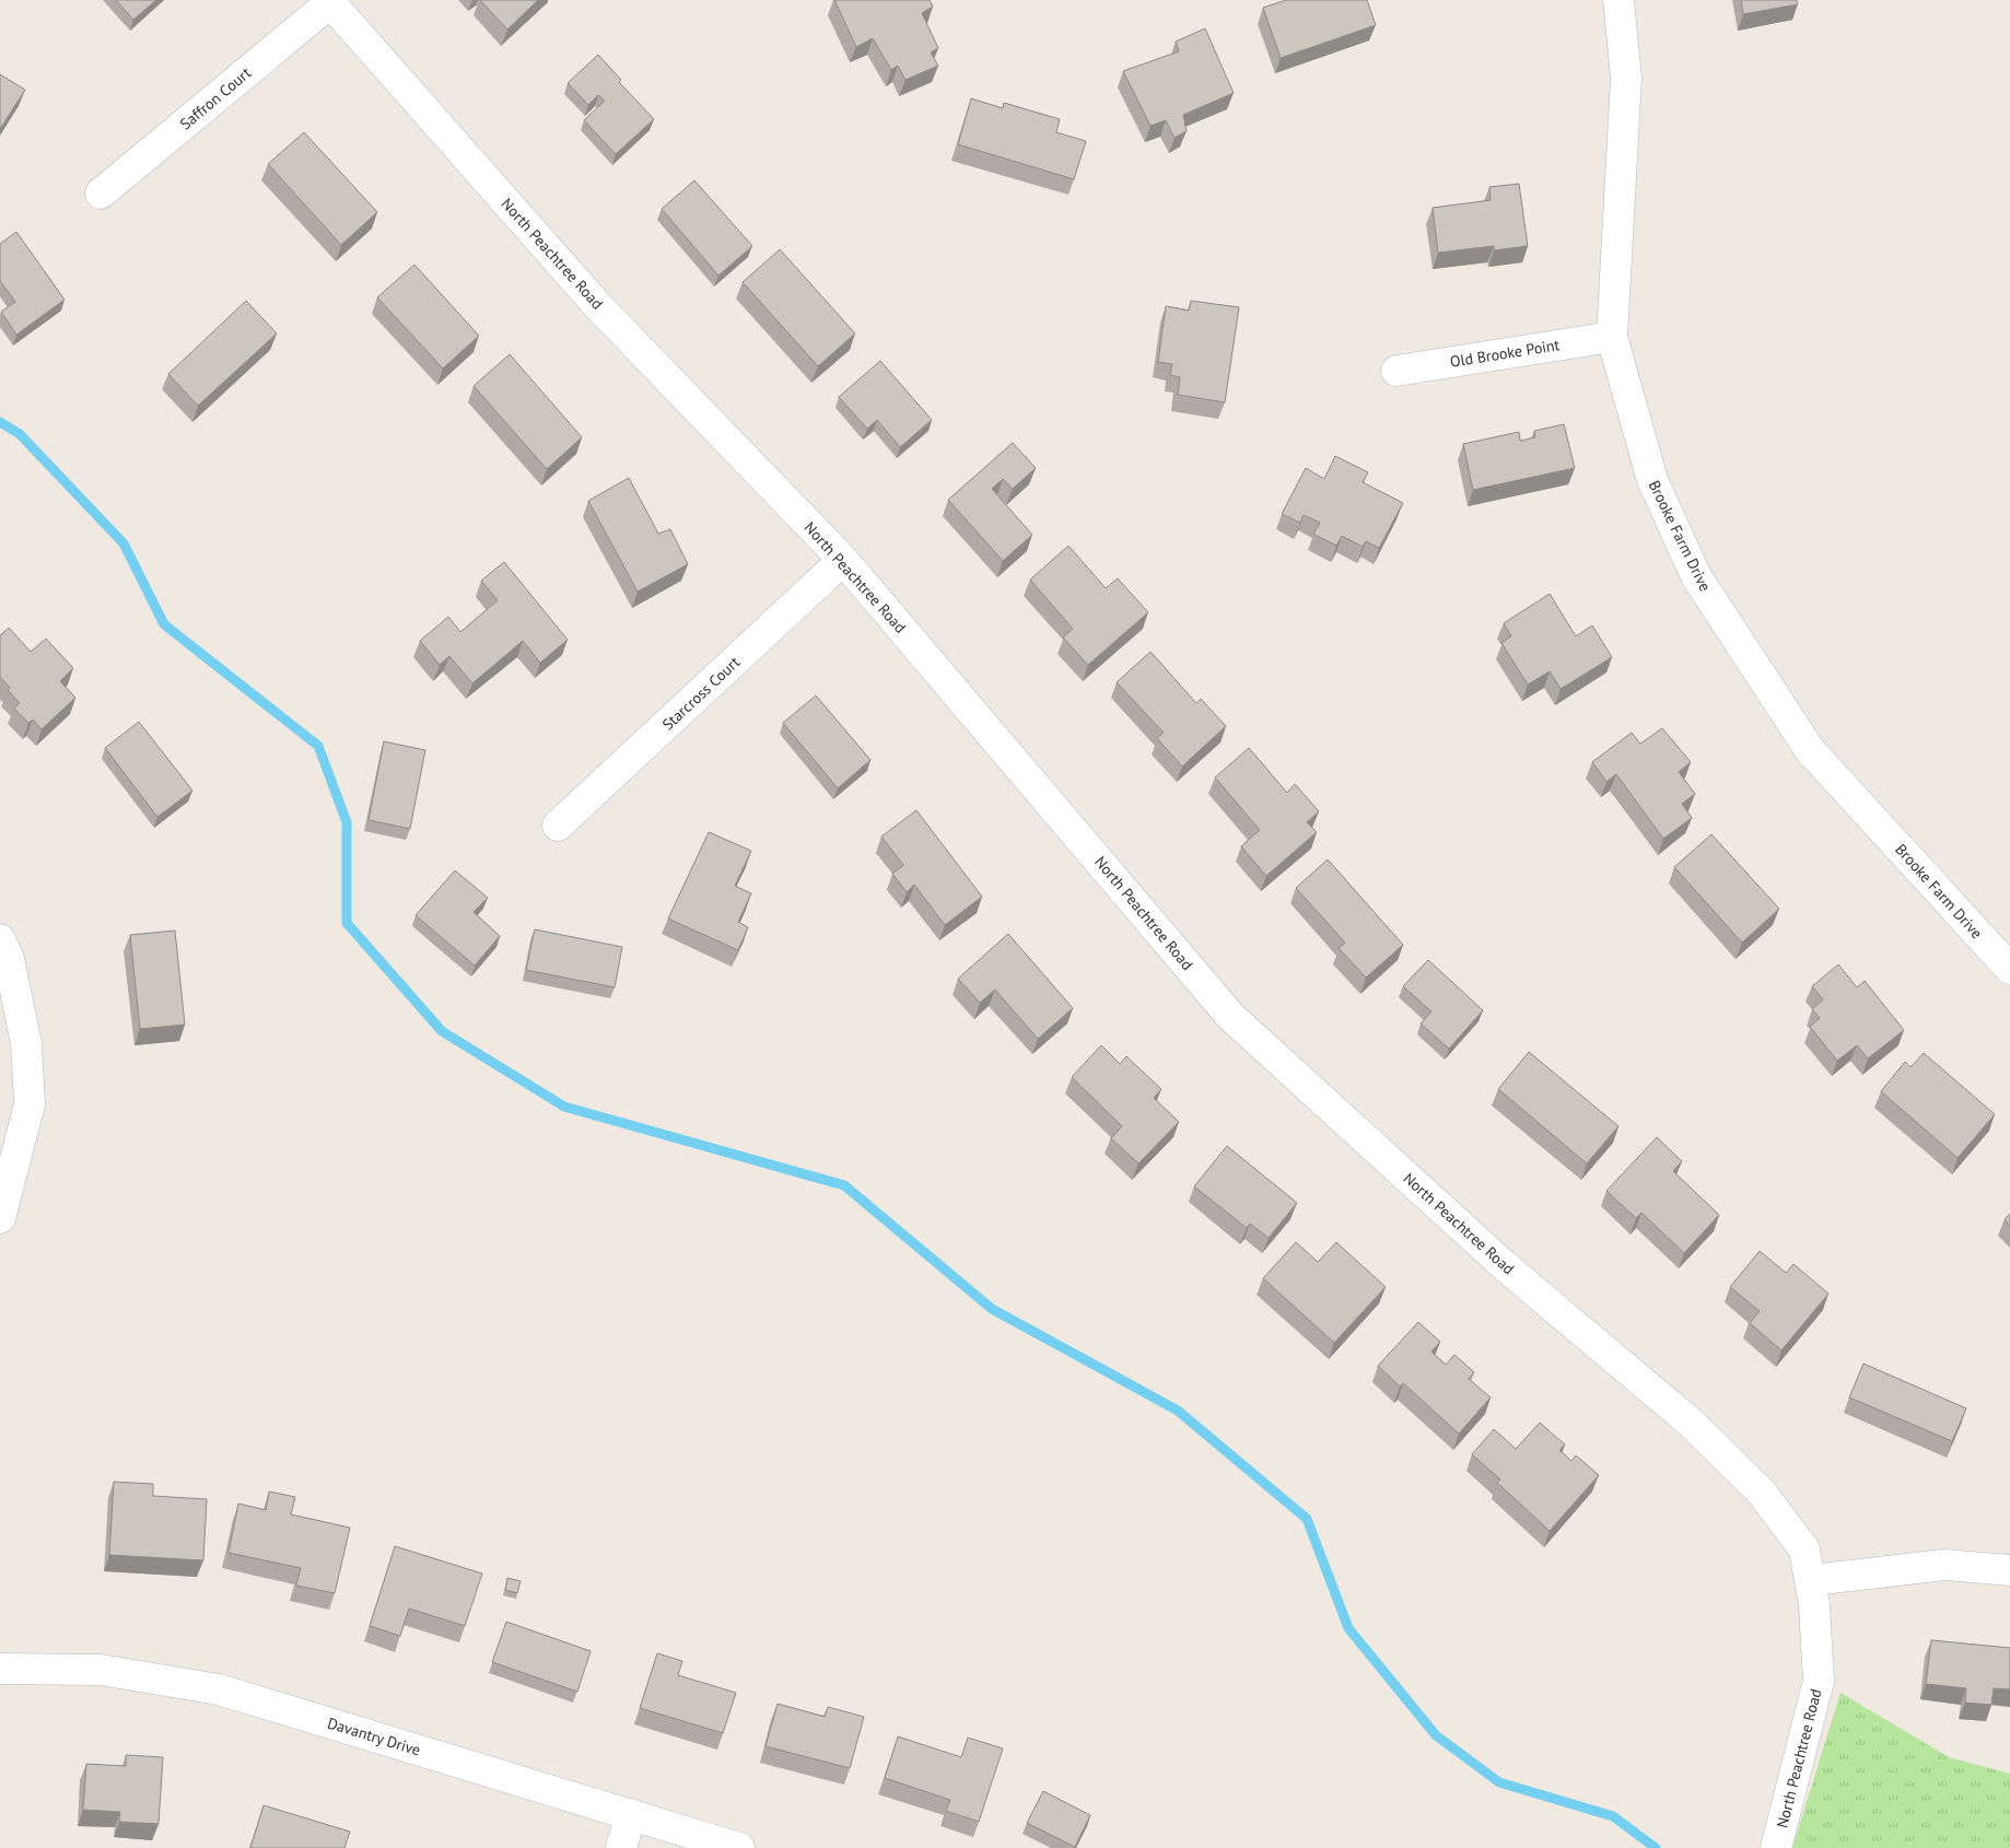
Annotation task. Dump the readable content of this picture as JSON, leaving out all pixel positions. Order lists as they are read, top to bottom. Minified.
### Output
{"streets":{"street":["Saffron Court","North Peachtree Road","Old Brooke Point","Brooke Farm Drive","Starcross Court","Davantry Drive"]},"crossings":[["Saffron Court","North Peachtree Road"],["North Peachtree Road","Starcross Court"],["Old Brooke Point","Brooke Farm Drive"]]}
